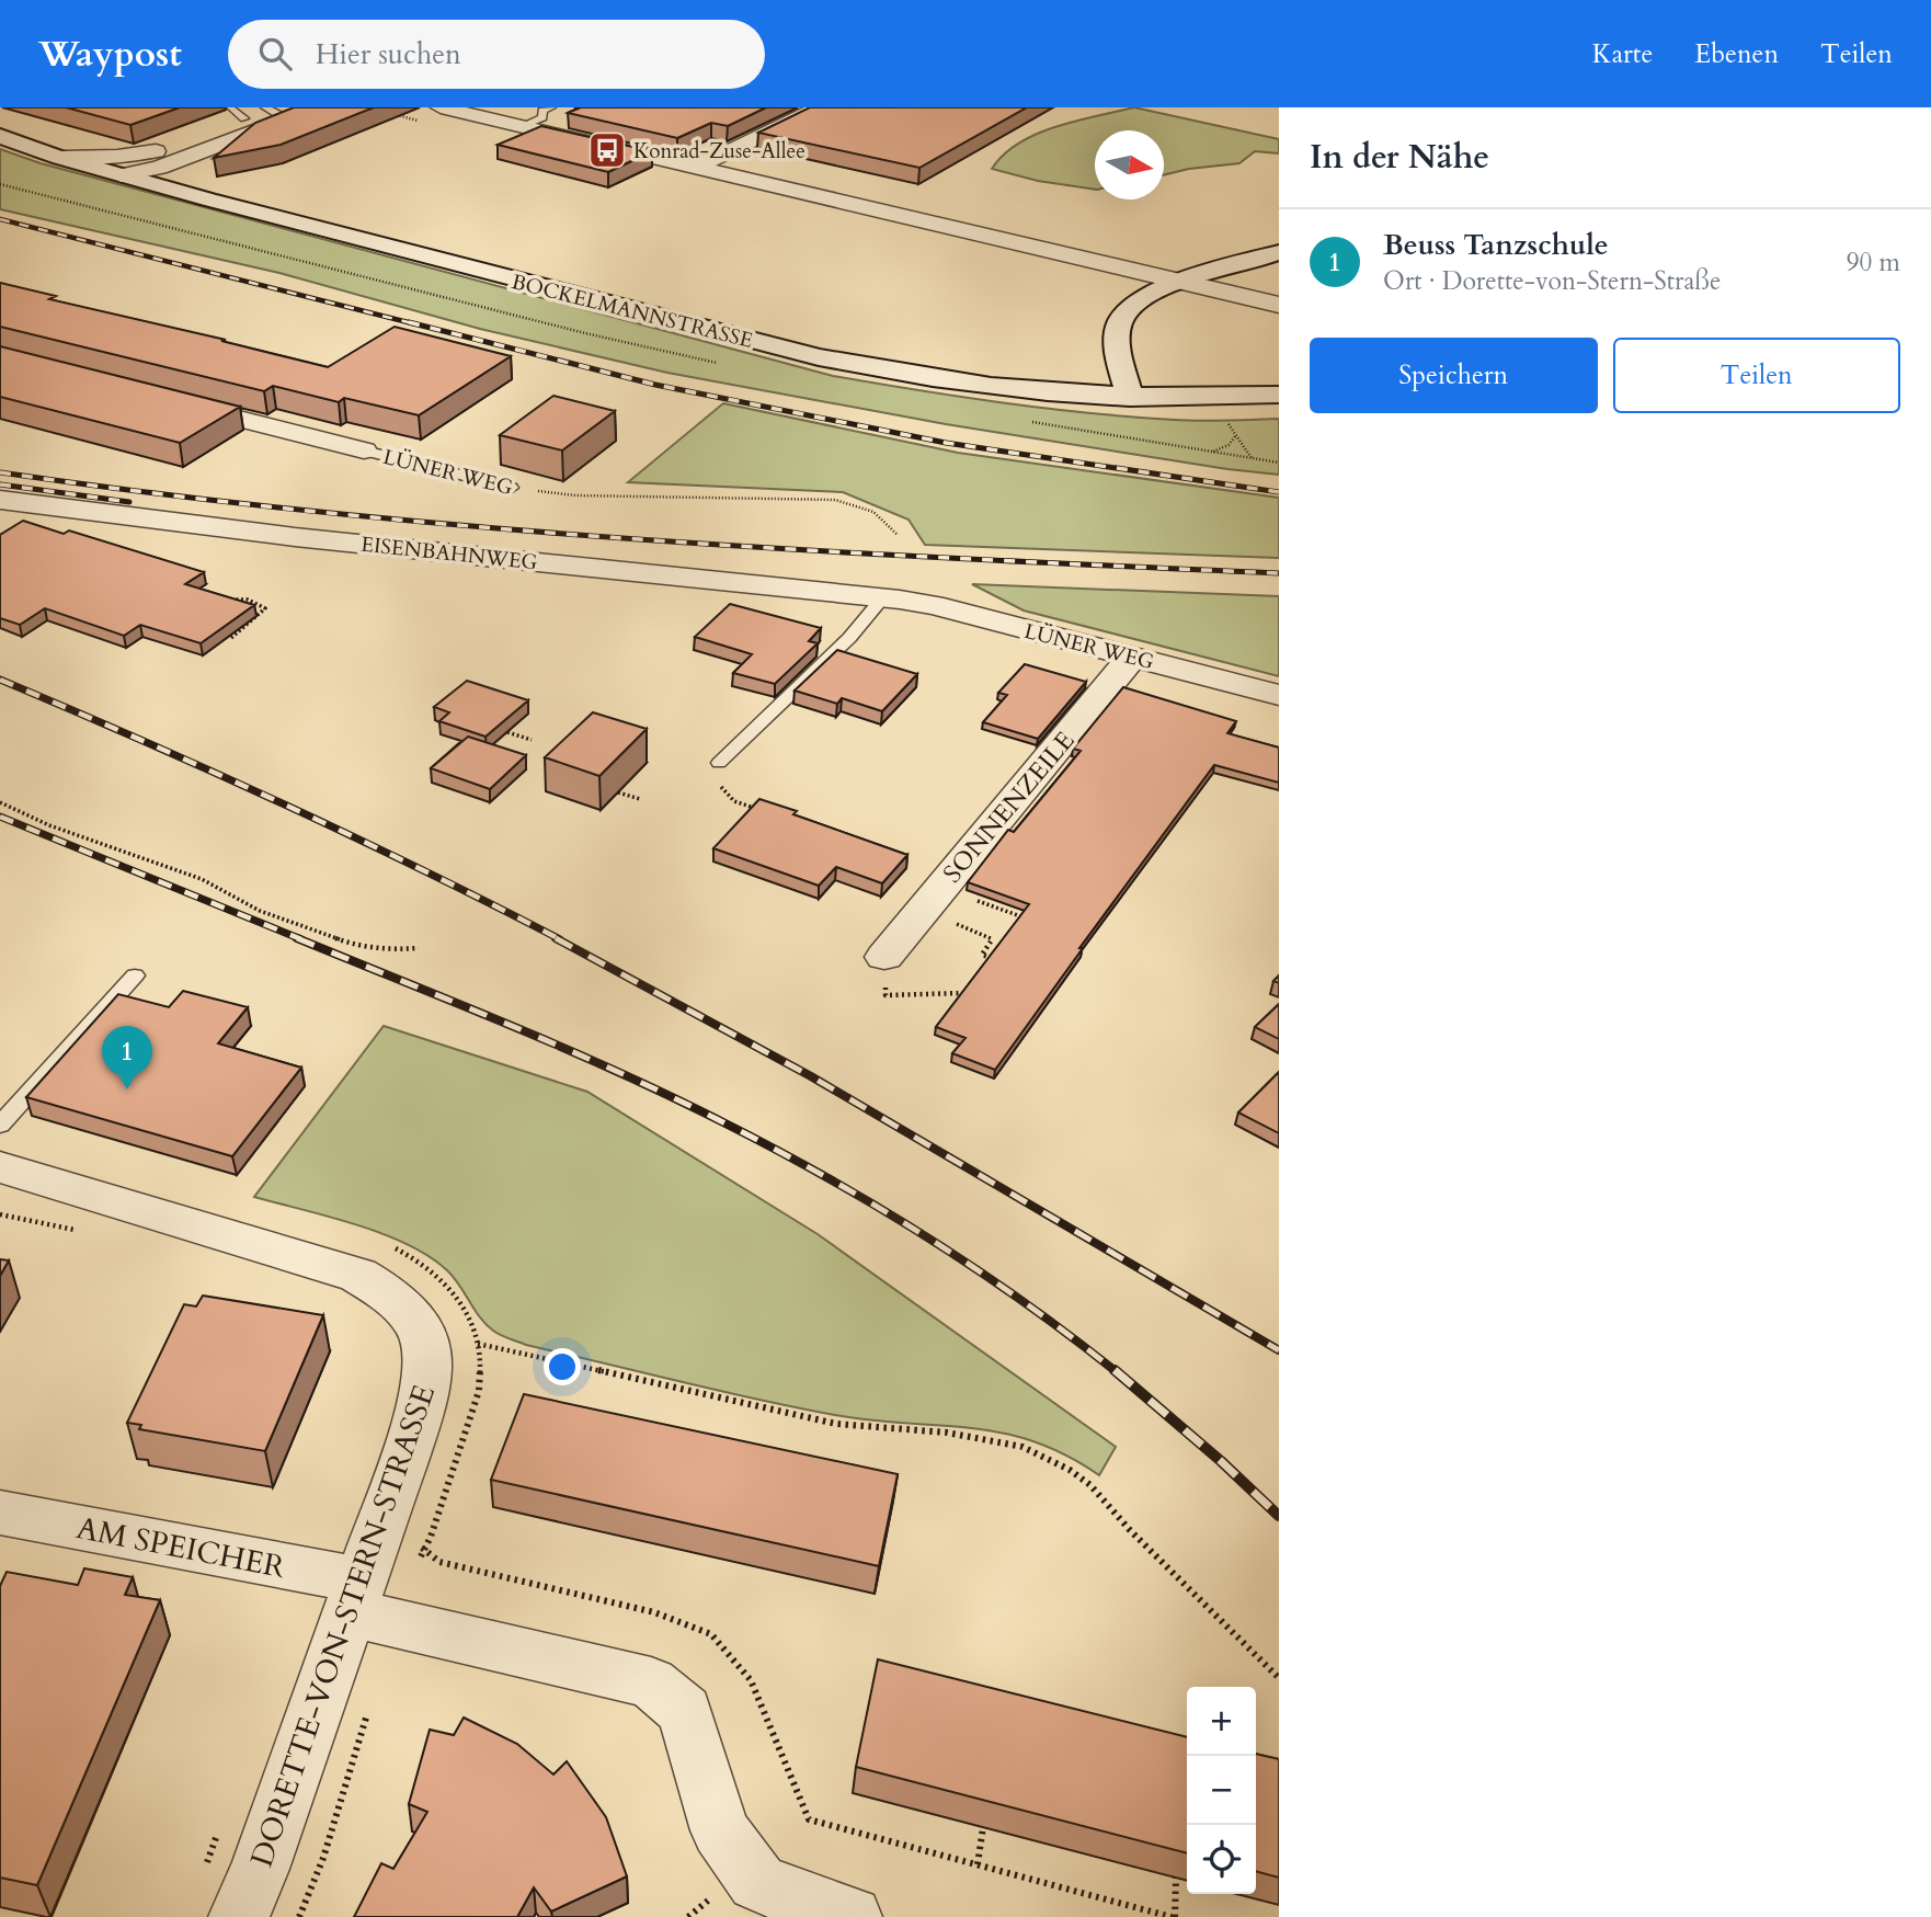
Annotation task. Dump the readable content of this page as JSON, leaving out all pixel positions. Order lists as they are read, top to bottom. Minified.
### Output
{"streets":{"main road":["BOCKELMANNSTRASSE"],"street":["LÜNER WEG","EISENBAHNWEG","SONNENZEILE","AM SPEICHER","DORETTE-VON-STERN-STRASSE"]},"crossings":[["LÜNER WEG","EISENBAHNWEG"],["LÜNER WEG","SONNENZEILE"],["AM SPEICHER","DORETTE-VON-STERN-STRASSE"]],"places":{"bus stop":["Konrad-Zuse-Allee"]},"north":"right","page":{"header":"Waypost","search":"Hier suchen","nav":["Karte","Ebenen","Teilen"],"heading":"In der Nähe","list":[{"mark":"1","name":"Beuss Tanzschule","note":"Ort · Dorette-von-Stern-Straße","value":"90 m"}],"buttons":["Speichern","Teilen"],"pins":"1","map_buttons":["+","−"]}}
